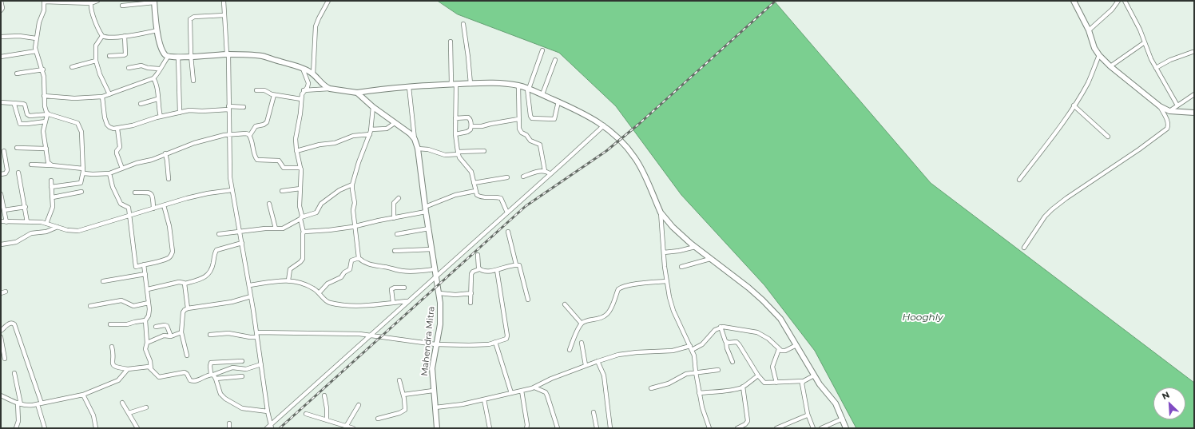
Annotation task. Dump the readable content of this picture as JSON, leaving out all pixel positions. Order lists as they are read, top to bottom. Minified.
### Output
{"streets":{"street":["Mahendra Mitra"]},"water":["Hooghly"],"north":"top left"}
